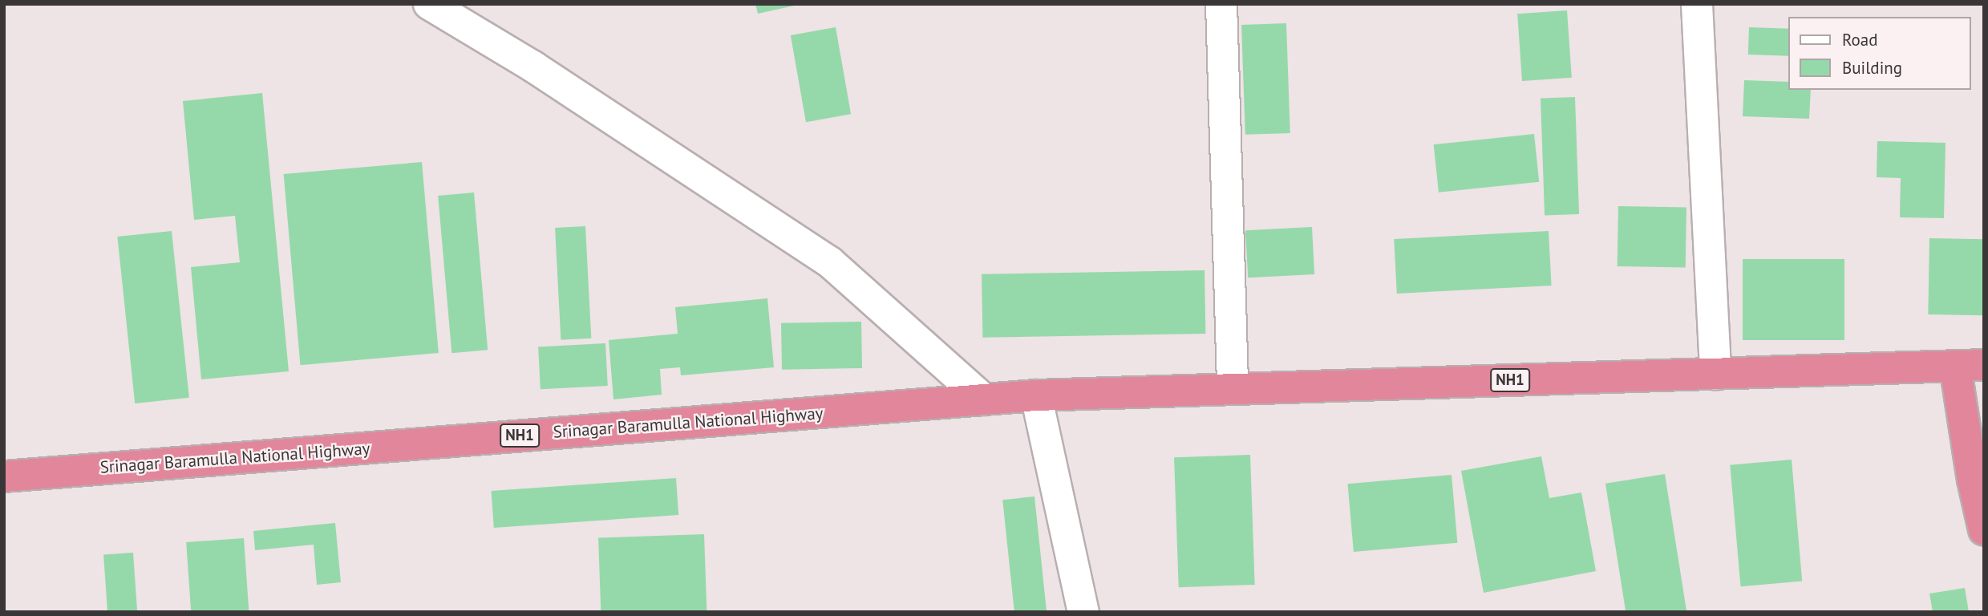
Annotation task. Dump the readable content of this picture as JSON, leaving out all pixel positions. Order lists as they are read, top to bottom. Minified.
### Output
{"streets":{"highway":["NH1","Srinagar Baramulla National Highway"]},"crossings":[["NH1","Srinagar Baramulla National Highway"]],"legend":["Road","Building"]}
